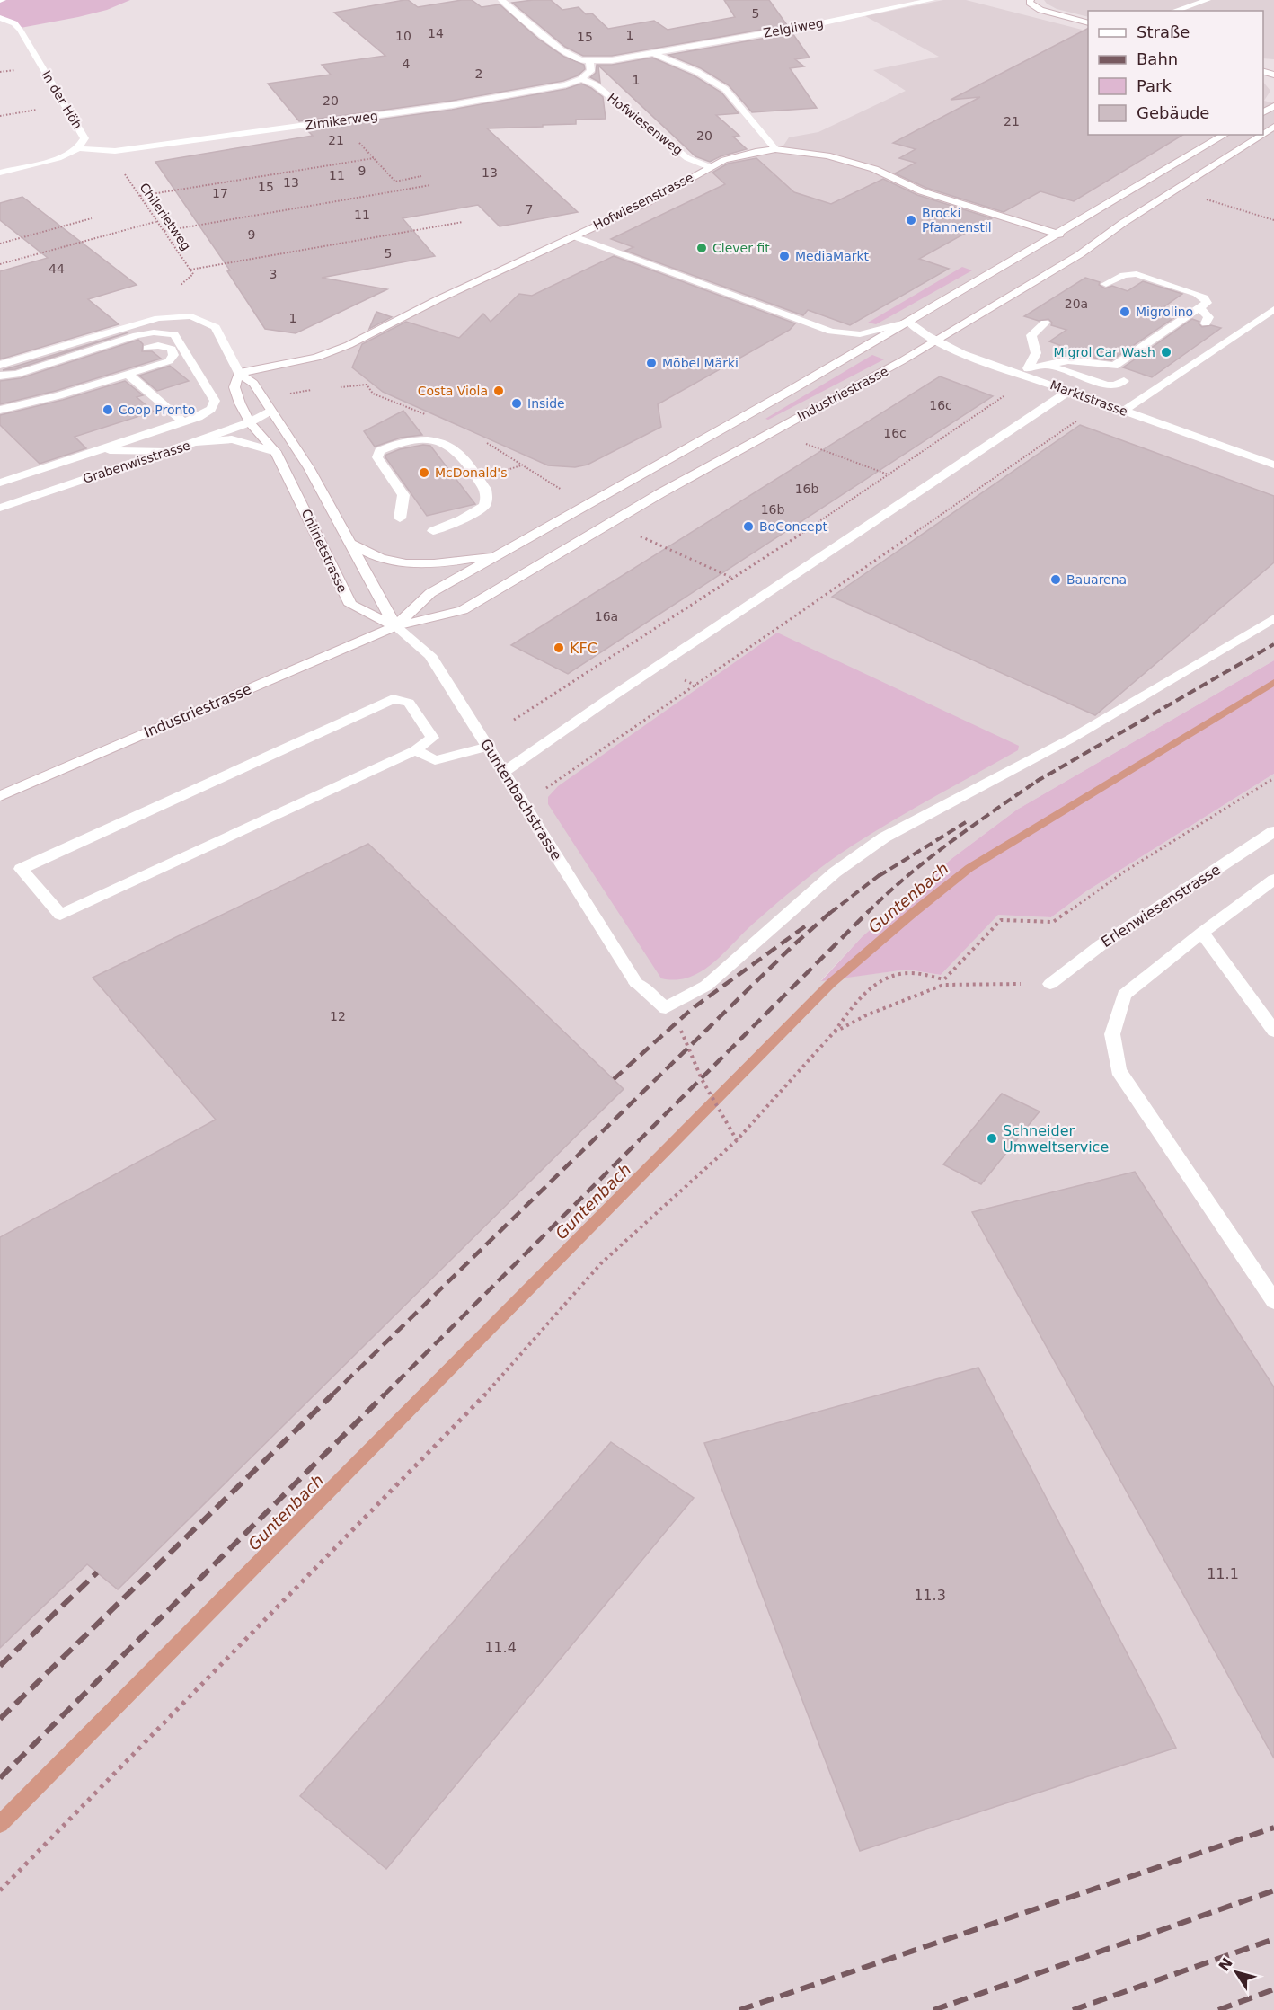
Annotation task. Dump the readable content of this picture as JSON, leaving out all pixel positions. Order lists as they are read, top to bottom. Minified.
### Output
{"streets":{"street":["Zelgliweg","In der Höh","Zimikerweg","Hofwiesenweg","Hofwiesenstrasse","Industriestrasse","Marktstrasse","Grabenwisstrasse","Chlirietstrasse","Guntenbachstrasse","Erlenwiesenstrasse"],"path":["Chilerietweg"]},"crossings":[["In der Höh","Zimikerweg"],["Zimikerweg","Hofwiesenweg"],["Hofwiesenweg","Hofwiesenstrasse"],["Hofwiesenstrasse","Industriestrasse"],["Hofwiesenstrasse","Chlirietstrasse"],["Industriestrasse","Marktstrasse"],["Industriestrasse","Chlirietstrasse"],["Industriestrasse","Guntenbachstrasse"],["Grabenwisstrasse","Chlirietstrasse"],["Chlirietstrasse","Guntenbachstrasse"]],"water":["Guntenbach"],"places":["Brocki Pfannenstil","Clever fit","MediaMarkt","Migrolino","Migrol Car Wash","Möbel Märki","Costa Viola","Inside","Coop Pronto","McDonald's","BoConcept","Bauarena","KFC","Schneider Umweltservice"],"house_numbers":["5","14","1","10","15","4","2","1","20","21","20","21","9","13","11","13","15","17","7","11","9","5","44","3","20a","1","16c","16c","16b","16b","16a","12","11.1","11.3","11.4"],"legend":["Straße","Bahn","Park","Gebäude"],"north":"top left"}
